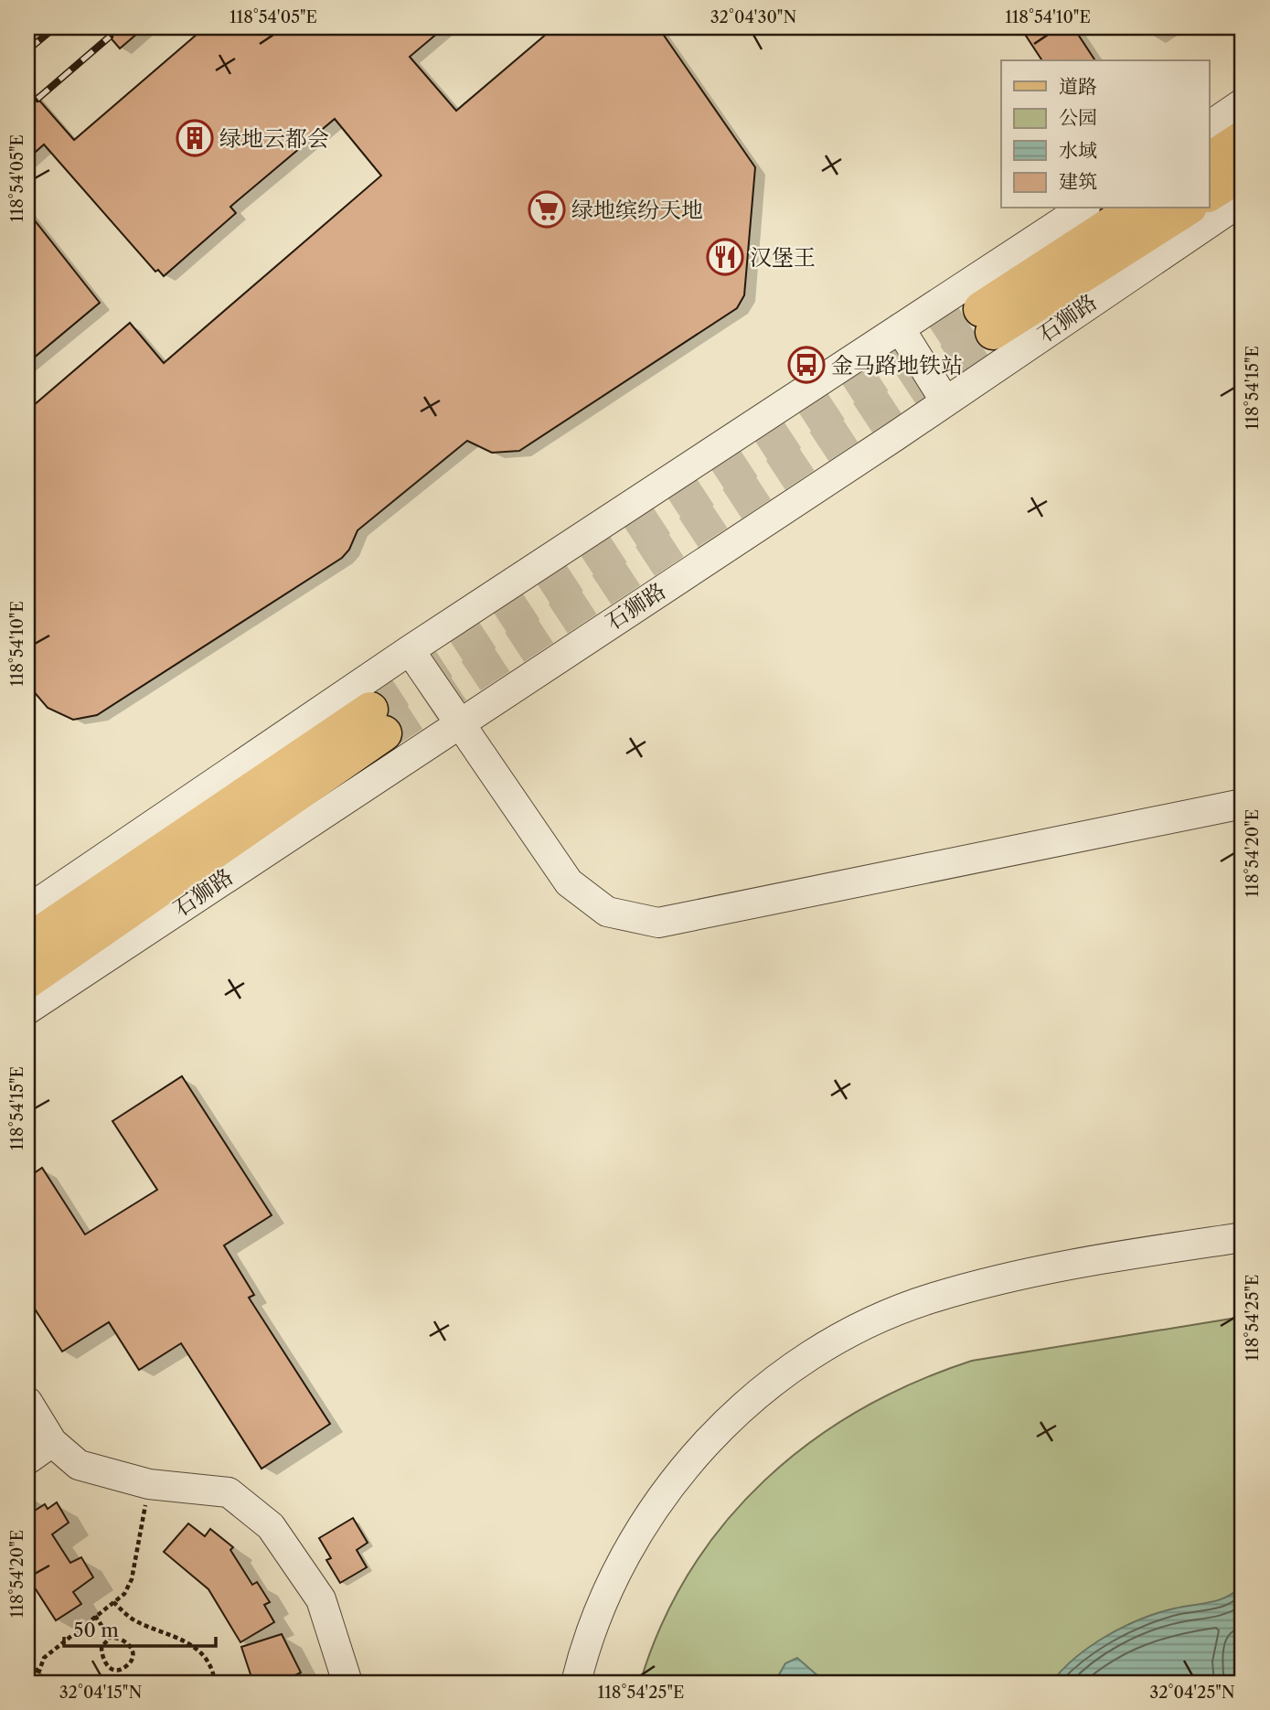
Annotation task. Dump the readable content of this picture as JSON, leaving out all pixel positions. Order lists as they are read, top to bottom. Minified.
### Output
{"streets":{"main road":["石狮路"]},"places":{"building":["绿地云都会"],"supermarket":["绿地缤纷天地"],"restaurant":["汉堡王"],"bus stop":["金马路地铁站"]},"legend":["道路","公园","水域","建筑"],"scale_bar":"50 m","coordinates":["118°54'05\"E","32°04'30\"N","118°54'10\"E","118°54'15\"E","118°54'20\"E","118°54'25\"E","32°04'15\"N","32°04'25\"N"]}
